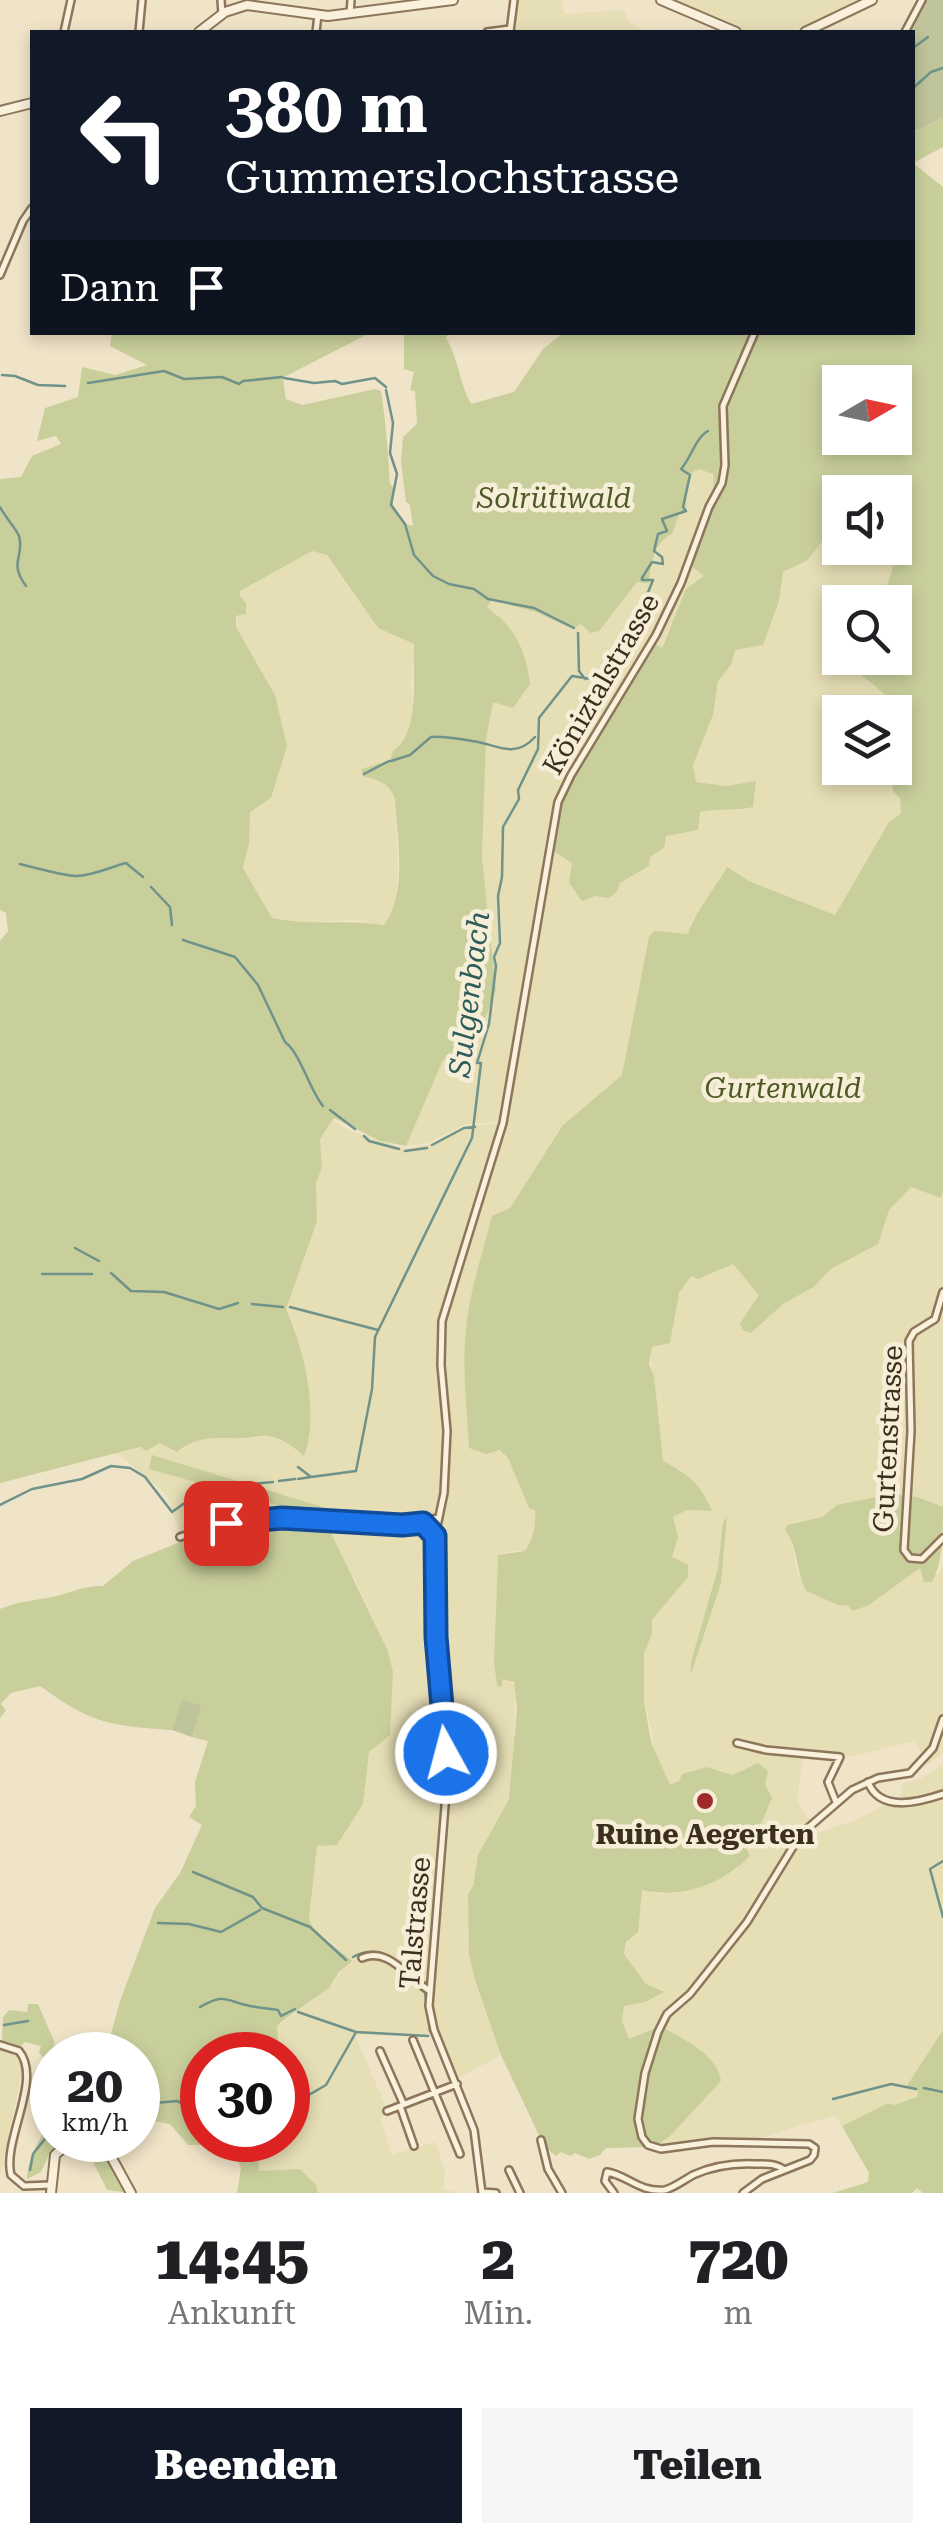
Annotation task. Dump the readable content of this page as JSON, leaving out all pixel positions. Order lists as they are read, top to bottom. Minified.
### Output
{"streets":{"street":["Köniztalstrasse","Gurtenstrasse","Talstrasse"]},"crossings":[["Köniztalstrasse","Talstrasse"]],"water":["Sulgenbach"],"parks":["Solrütiwald","Gurtenwald"],"places":["Ruine Aegerten"],"north":"right","page":{"turn":["380 m","Gummerslochstrasse"],"then":"Dann","speed":"20 km/h","limit":"30","eta":["14:45","Ankunft","2","Min.","720","m"],"buttons":["Beenden","Teilen"]}}
